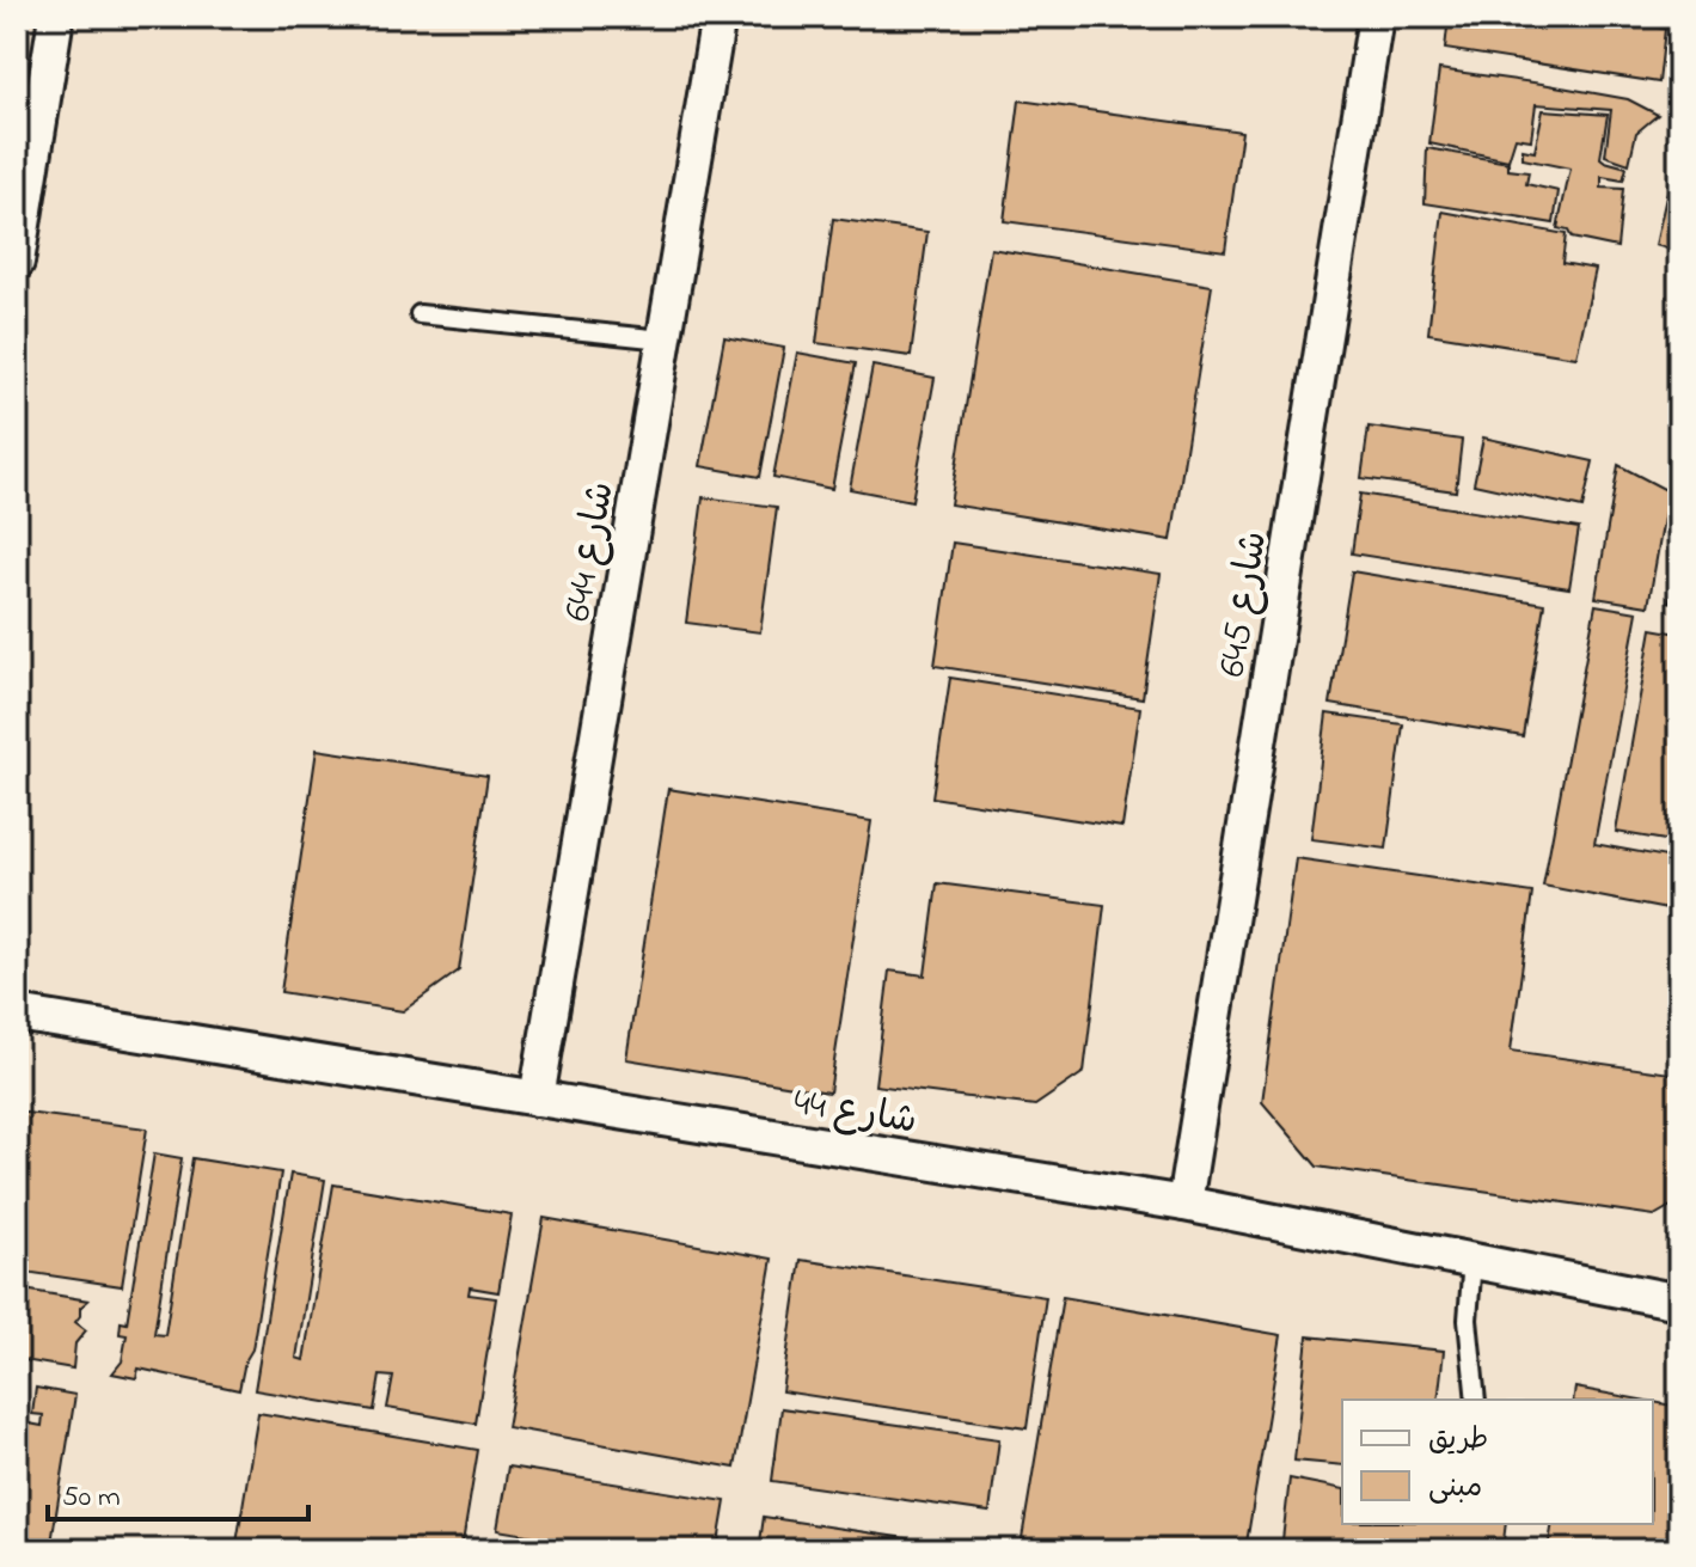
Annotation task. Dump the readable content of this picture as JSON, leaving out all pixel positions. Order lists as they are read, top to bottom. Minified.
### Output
{"streets":{"street":["شارع 644","شارع 645","شارع 44"]},"crossings":[["شارع 644","شارع 44"],["شارع 645","شارع 44"]],"legend":["طريق","مبنى"],"scale_bar":"50 m"}
